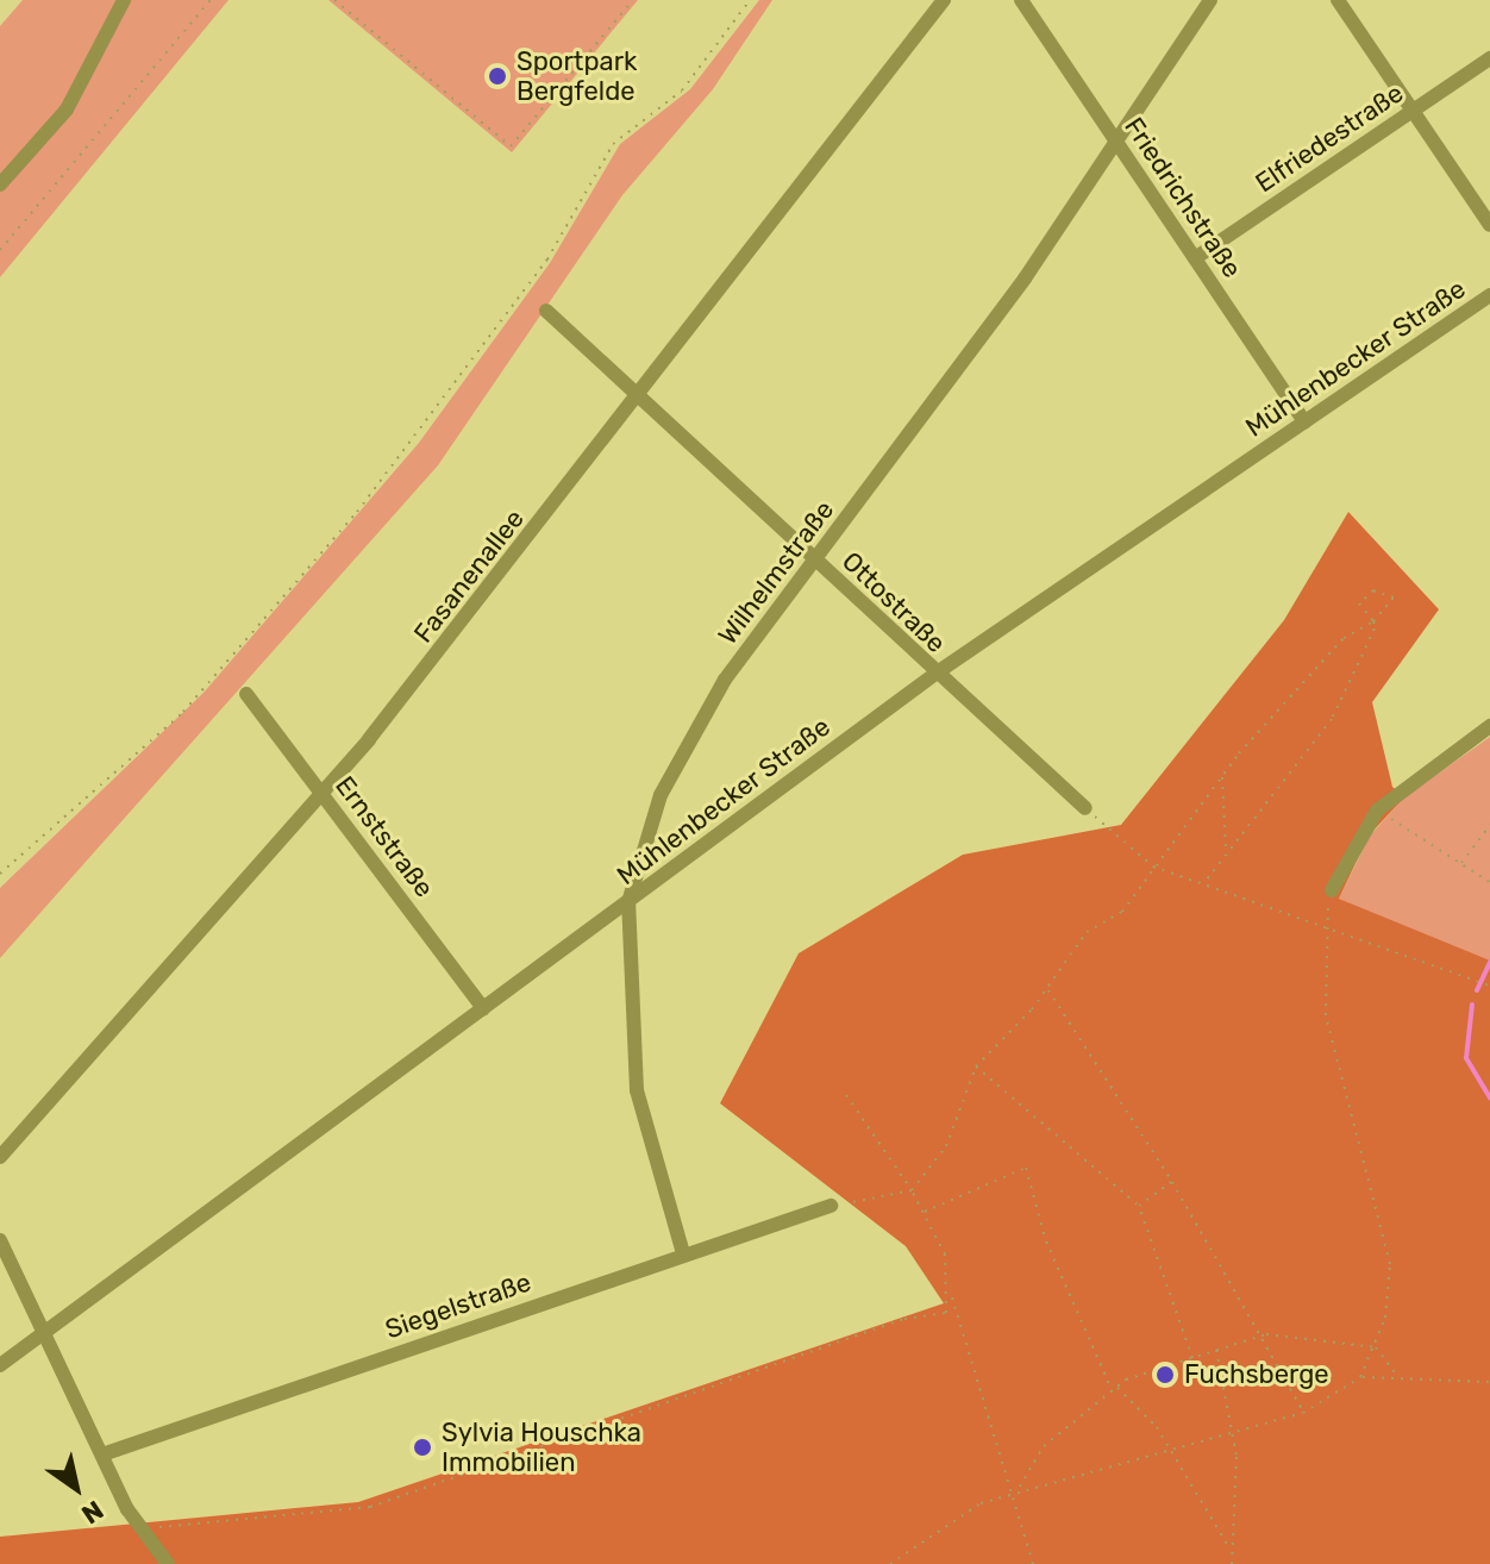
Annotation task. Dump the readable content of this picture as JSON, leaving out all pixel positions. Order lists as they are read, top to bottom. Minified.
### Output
{"streets":{"street":["Elfriedestraße","Friedrichstraße","Mühlenbecker Straße","Wilhelmstraße","Fasanenallee","Ottostraße","Ernststraße","Siegelstraße"]},"crossings":[["Elfriedestraße","Friedrichstraße"],["Friedrichstraße","Mühlenbecker Straße"],["Friedrichstraße","Wilhelmstraße"],["Mühlenbecker Straße","Wilhelmstraße"],["Mühlenbecker Straße","Ottostraße"],["Mühlenbecker Straße","Ernststraße"],["Wilhelmstraße","Ottostraße"],["Wilhelmstraße","Siegelstraße"],["Fasanenallee","Ottostraße"],["Fasanenallee","Ernststraße"]],"places":["Sportpark Bergfelde","Fuchsberge","Sylvia Houschka Immobilien"],"north":"bottom right"}
